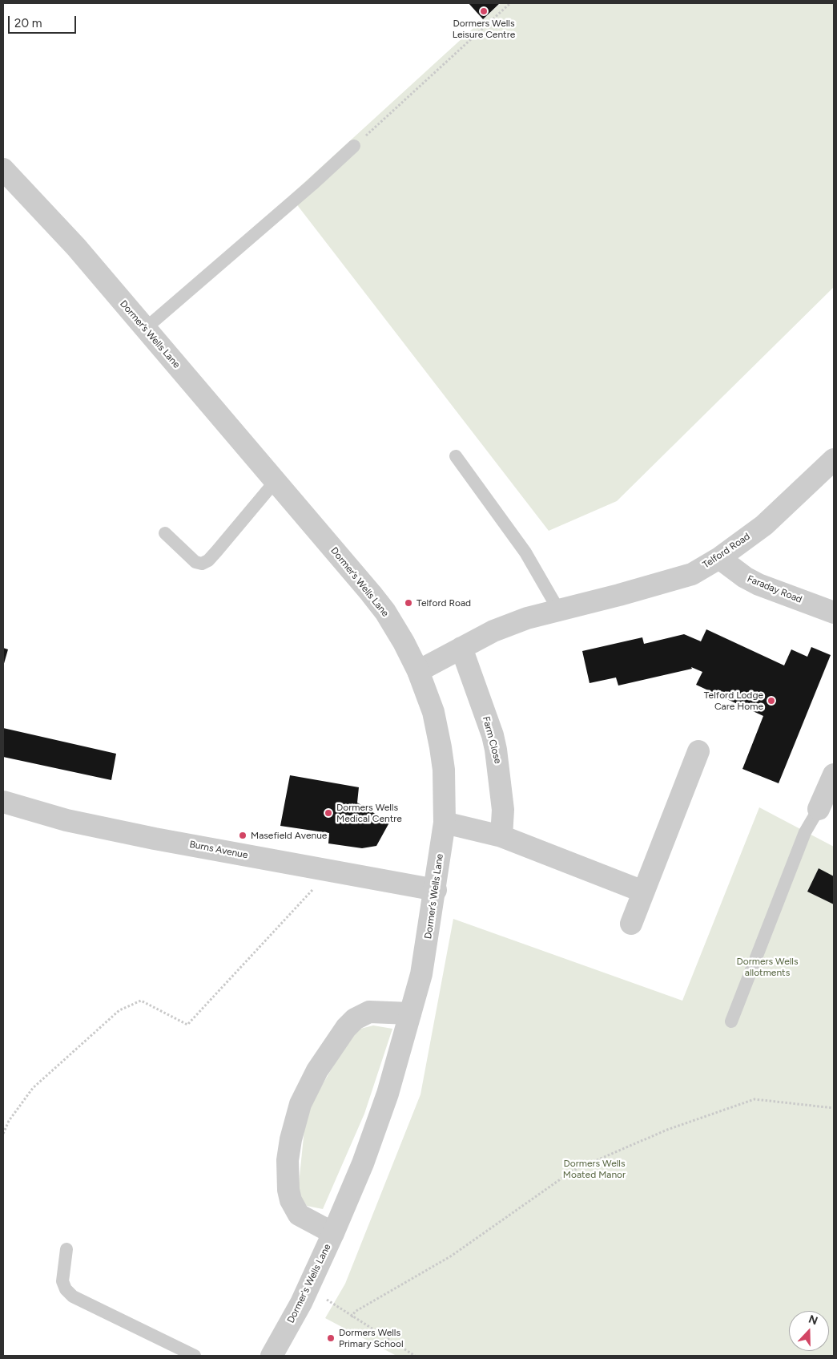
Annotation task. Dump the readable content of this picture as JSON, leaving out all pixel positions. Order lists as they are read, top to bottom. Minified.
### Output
{"streets":{"street":["Dormer’s Wells Lane","Telford Road","Faraday Road","Farm Close","Burns Avenue","Dormer's Wells Lane"]},"crossings":[["Dormer’s Wells Lane","Telford Road"],["Dormer’s Wells Lane","Burns Avenue"],["Dormer’s Wells Lane","Dormer's Wells Lane"],["Telford Road","Faraday Road"],["Telford Road","Farm Close"]],"parks":["Dormers Wells allotments","Dormers Wells Moated Manor"],"places":["Dormers Wells Leisure Centre","Telford Road","Telford Lodge Care Home","Dormers Wells Medical Centre","Masefield Avenue","Dormers Wells Primary School"],"scale_bar":"20 m","north":"top"}
